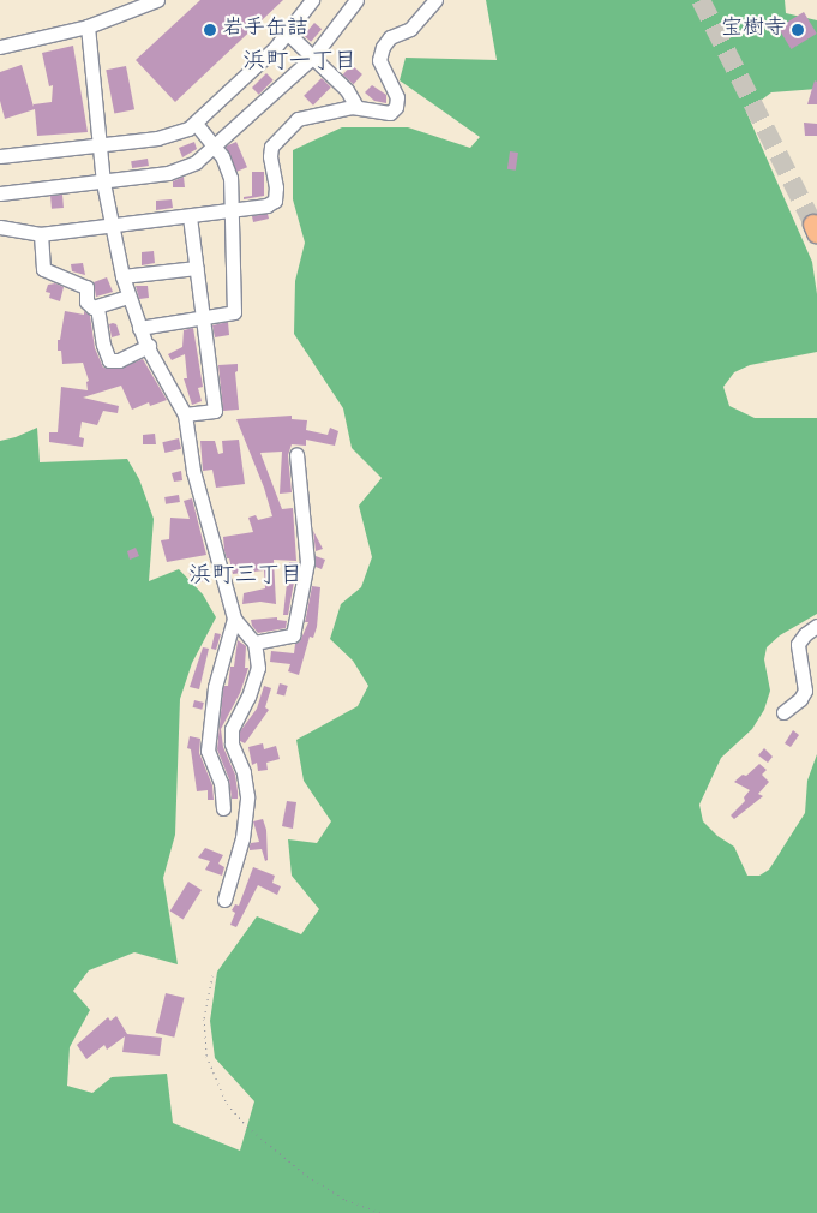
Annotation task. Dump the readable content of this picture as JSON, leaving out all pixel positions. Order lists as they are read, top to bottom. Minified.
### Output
{"districts":["浜町一丁目","浜町三丁目"],"places":["岩手缶詰","宝樹寺"]}
